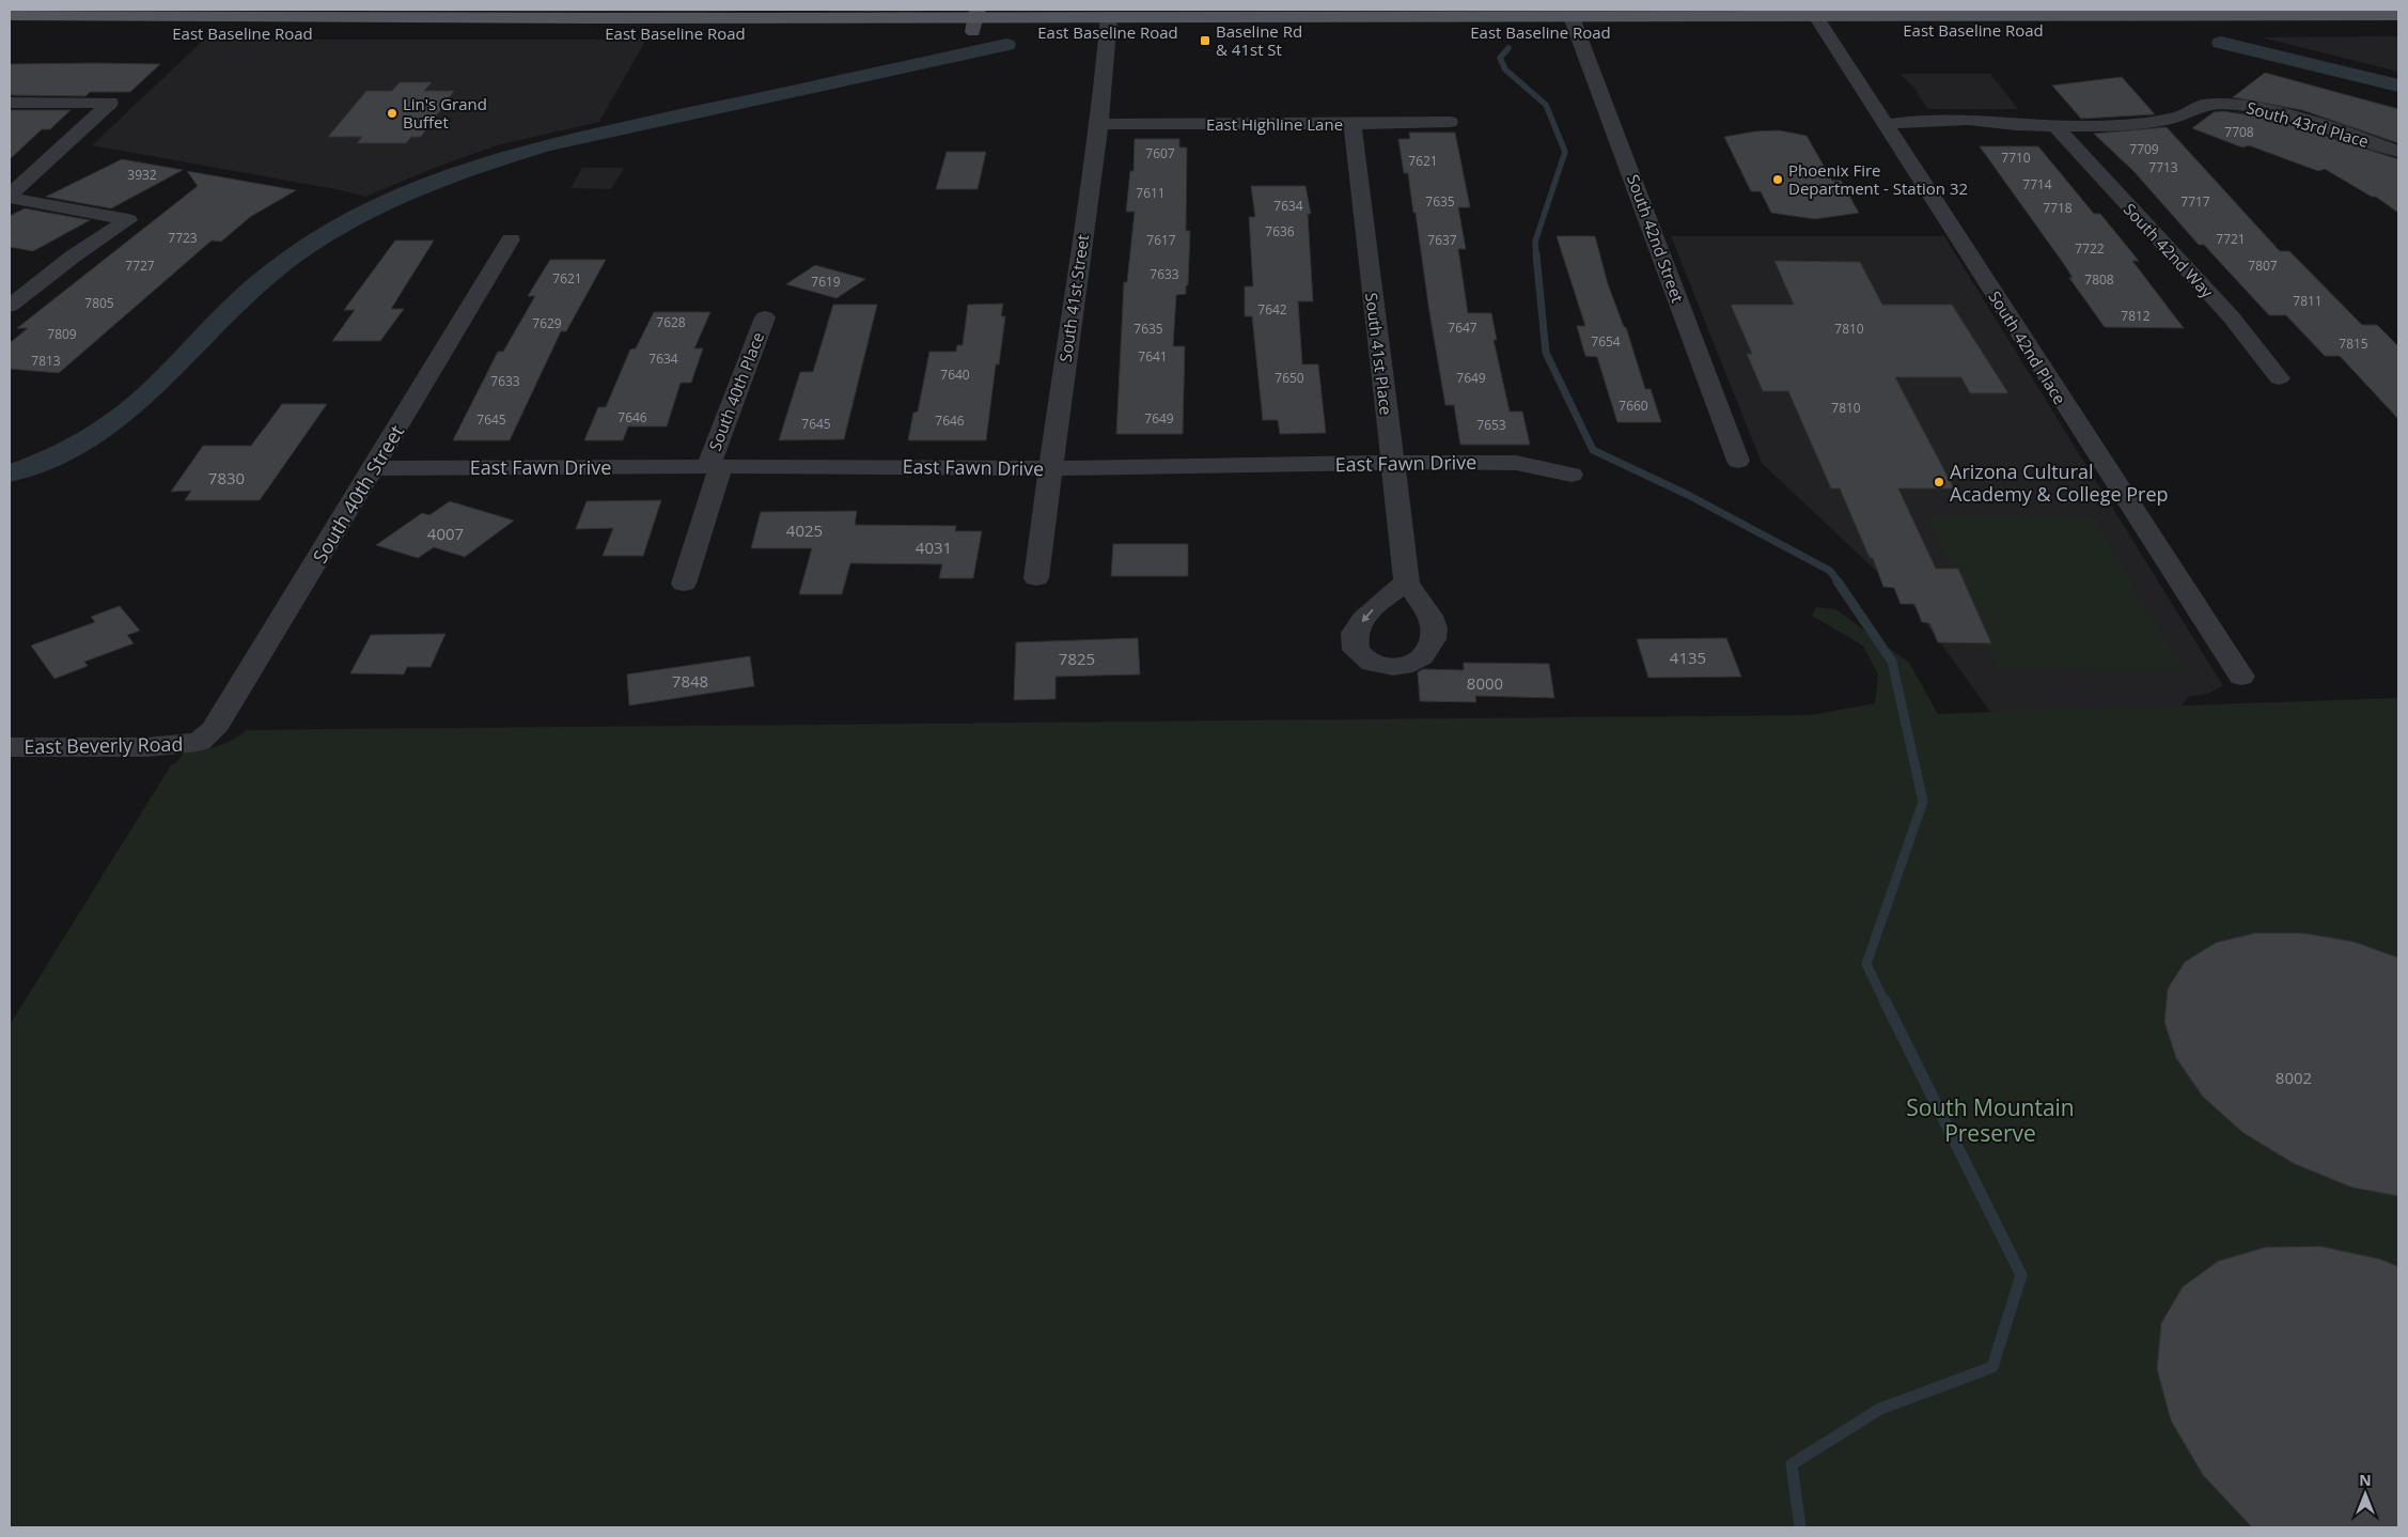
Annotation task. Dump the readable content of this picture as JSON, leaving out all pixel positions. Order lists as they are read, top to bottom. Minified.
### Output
{"streets":{"main road":["East Baseline Road"],"street":["East Highline Lane","South 43rd Place","South 42nd Street","South 42nd Way","South 41st Street","South 42nd Place","South 41st Place","South 40th Place","East Fawn Drive","South 40th Street","East Beverly Road"]},"crossings":[["East Baseline Road","South 42nd Street"],["East Baseline Road","South 41st Street"],["East Baseline Road","South 42nd Place"],["East Highline Lane","South 41st Street"],["East Highline Lane","South 41st Place"],["South 43rd Place","South 42nd Way"],["South 41st Street","East Fawn Drive"],["South 41st Place","East Fawn Drive"],["South 40th Place","East Fawn Drive"],["East Fawn Drive","South 40th Street"],["South 40th Street","East Beverly Road"]],"parks":["South Mountain Preserve"],"places":{"transit":["Baseline Rd & 41st St"],"other":["Lin's Grand Buffet","Phoenix Fire Department - Station 32","Arizona Cultural Academy & College Prep"]},"house_numbers":["7708","7709","7607","7710","7621","7713","3932","7714","7611","7635","7717","7634","7718","7636","7723","7721","7617","7637","7722","7727","7807","7633","7621","7808","7619","7811","7805","7642","7812","7628","7629","7647","7635","7810","7809","7654","7815","7641","7634","7813","7640","7650","7649","7633","7660","7810","7646","7649","7645","7646","7645","7653","7830","4025","4007","4031","4135","7825","7848","8000","8002"],"north":"top"}
